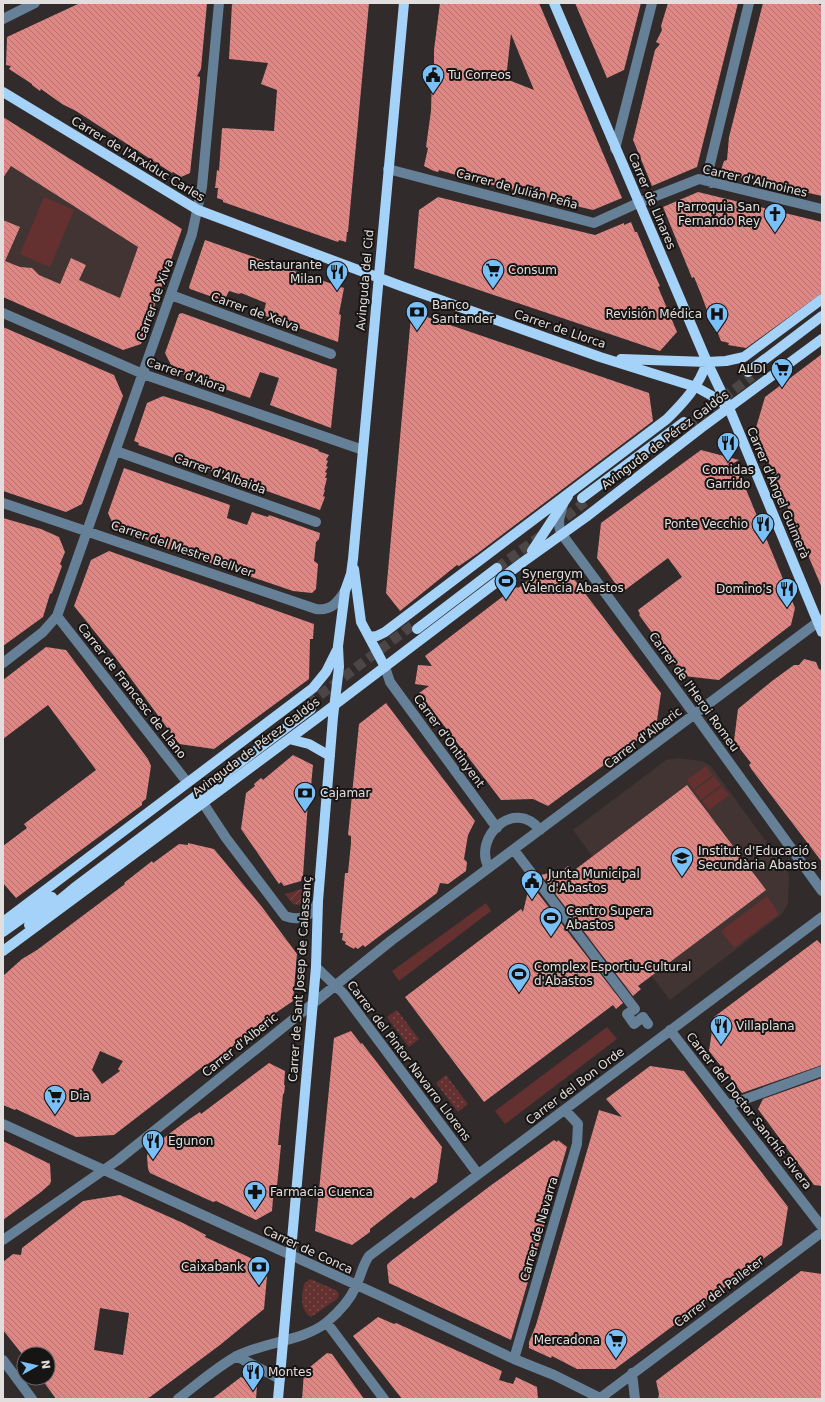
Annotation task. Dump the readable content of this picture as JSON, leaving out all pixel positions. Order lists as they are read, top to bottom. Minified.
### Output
{"streets":{"main road":["Carrer de l'Arxiduc Carles","Carrer de Linares","Avinguda del Cid","Carrer de Llorca","Avinguda de Pérez Galdós","Carrer d'Àngel Guimerà","Carrer de Sant Josep de Calassanç"],"street":["Carrer d'Almoines","Carrer de Julián Peña","Carrer de Xiva","Carrer de Xelva","Carrer d'Aiora","Carrer d'Albaida","Carrer del Mestre Bellver","Carrer de Francesc de Llano","Carrer de l'Heroi Romeu","Carrer d'Alberic","Carrer d'Ontinyent","Carrer del Pintor Navarro Llorens","Carrer del Bon Orde","Carrer del Doctor Sanchís Sivera","Carrer de Navarra","Carrer de Conca","Carrer del Palleter"]},"crossings":[["Carrer de l'Arxiduc Carles","Avinguda del Cid"],["Carrer de l'Arxiduc Carles","Carrer de Xiva"],["Carrer de l'Arxiduc Carles","Carrer de Llorca"],["Carrer d'Almoines","Carrer de Julián Peña"],["Carrer d'Almoines","Carrer de Linares"],["Carrer de Julián Peña","Carrer de Linares"],["Carrer de Julián Peña","Avinguda del Cid"],["Carrer de Linares","Carrer de Llorca"],["Carrer de Linares","Avinguda de Pérez Galdós"],["Carrer de Linares","Carrer d'Àngel Guimerà"],["Avinguda del Cid","Carrer de Llorca"],["Avinguda del Cid","Carrer d'Aiora"],["Avinguda del Cid","Avinguda de Pérez Galdós"],["Avinguda del Cid","Carrer del Mestre Bellver"],["Avinguda del Cid","Carrer d'Ontinyent"],["Avinguda del Cid","Carrer de Sant Josep de Calassanç"],["Carrer de Xiva","Carrer de Xelva"],["Carrer de Xiva","Carrer d'Aiora"],["Carrer de Xiva","Carrer d'Albaida"],["Carrer de Xiva","Carrer del Mestre Bellver"],["Carrer de Xiva","Carrer de Francesc de Llano"],["Carrer de Llorca","Avinguda de Pérez Galdós"],["Carrer de Llorca","Carrer d'Àngel Guimerà"],["Avinguda de Pérez Galdós","Carrer d'Àngel Guimerà"],["Avinguda de Pérez Galdós","Carrer de Francesc de Llano"],["Avinguda de Pérez Galdós","Carrer de l'Heroi Romeu"],["Avinguda de Pérez Galdós","Carrer d'Ontinyent"],["Avinguda de Pérez Galdós","Carrer de Sant Josep de Calassanç"],["Carrer d'Àngel Guimerà","Carrer d'Alberic"],["Carrer de l'Heroi Romeu","Carrer d'Alberic"],["Carrer d'Alberic","Carrer de Sant Josep de Calassanç"],["Carrer d'Alberic","Carrer del Pintor Navarro Llorens"],["Carrer d'Alberic","Carrer de Conca"],["Carrer de Sant Josep de Calassanç","Carrer del Pintor Navarro Llorens"],["Carrer de Sant Josep de Calassanç","Carrer del Bon Orde"],["Carrer de Sant Josep de Calassanç","Carrer de Conca"],["Carrer del Pintor Navarro Llorens","Carrer del Bon Orde"],["Carrer del Bon Orde","Carrer del Doctor Sanchís Sivera"],["Carrer del Bon Orde","Carrer de Navarra"],["Carrer del Bon Orde","Carrer de Conca"],["Carrer de Navarra","Carrer de Conca"],["Carrer de Conca","Carrer del Palleter"]],"places":{"public building":["Tu Correos","Junta Municipal d'Abastos"],"church":["Parroquia San Fernando Rey"],"supermarket":["Consum","ALDI","Dia","Mercadona"],"restaurant":["Restaurante Milan","Comidas Garrido","Ponte Vecchio","Domino's","Villaplana","Egunon","Montes"],"bank":["Banco Santander","Cajamar","Caixabank"],"hospital":["Revisión Médica"],"sports":["Synergym Valencia Abastos","Centro Supera Abastos","Complex Esportiu-Cultural d'Abastos"],"school or university":["Institut d'Educació Secundària Abastos"],"pharmacy":["Farmacia Cuenca"]},"north":"right"}
